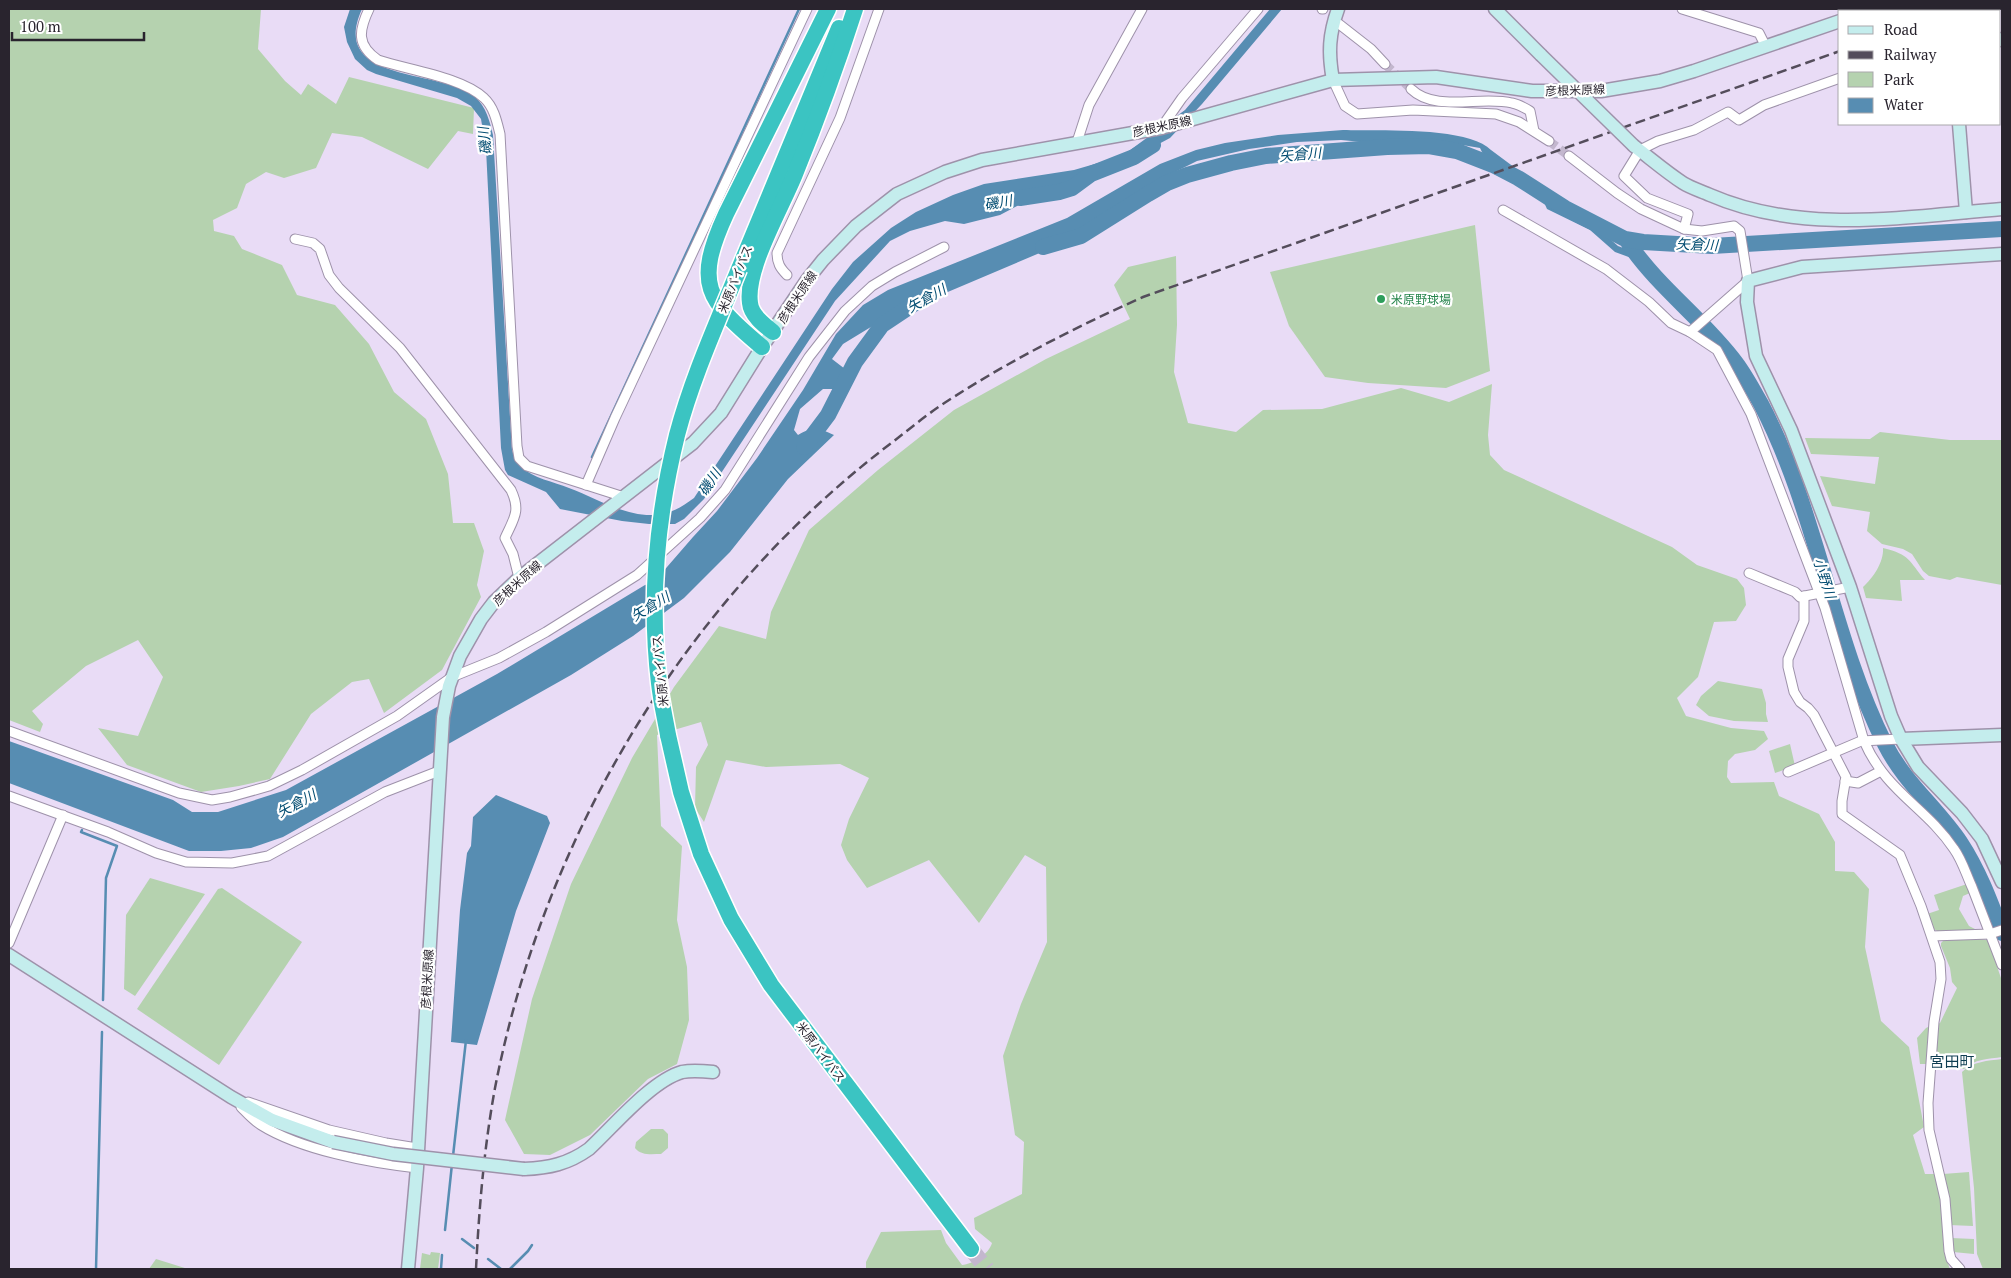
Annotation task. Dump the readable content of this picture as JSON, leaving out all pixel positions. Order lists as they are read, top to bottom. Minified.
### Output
{"streets":{"highway":["米原バイパス"],"street":["彦根米原線"]},"districts":["宮田町"],"water":["磯川","矢倉川","小野川"],"places":["米原野球場"],"legend":["Road","Railway","Park","Water"],"scale_bar":"100 m"}
